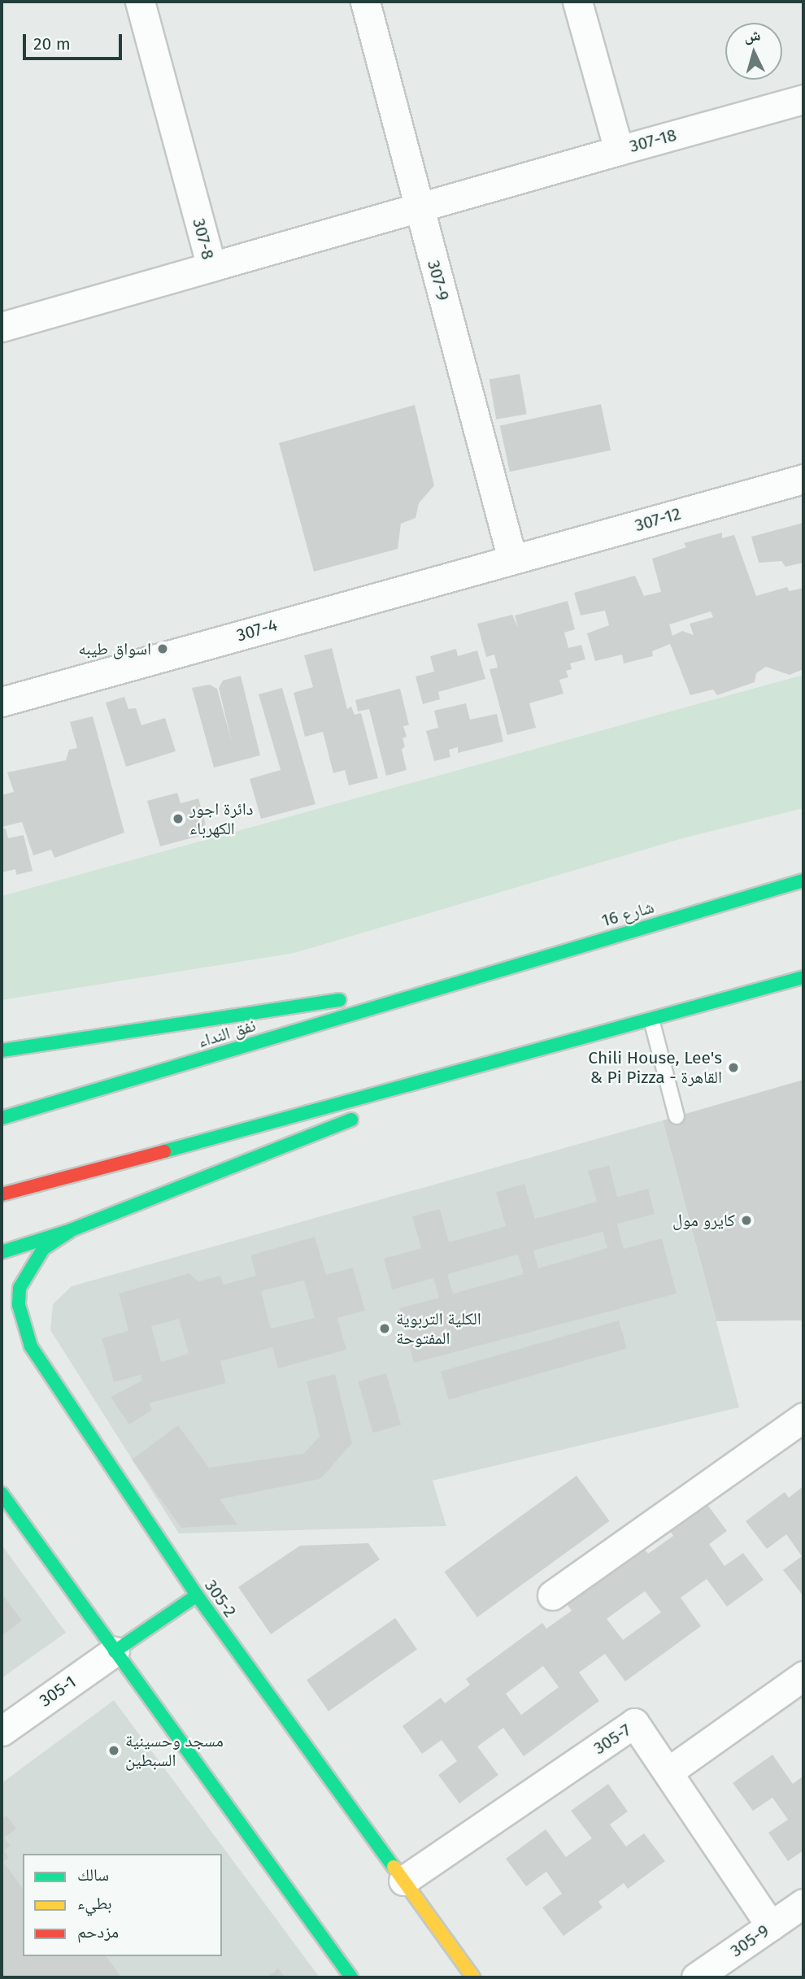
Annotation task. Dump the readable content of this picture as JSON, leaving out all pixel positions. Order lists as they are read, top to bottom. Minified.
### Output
{"streets":{"main road":["شارع 16","نفق النداء","305-2"],"street":["307-18","307-8","307-9","307-12","307-4","305-1","305-7","305-9"]},"crossings":[["307-9","307-12"],["307-9","307-4"],["307-12","307-4"],["شارع 16","نفق النداء"],["305-2","305-7"]],"places":["اسواق طيبه","دائرة اجور الكهرباء","Chili House, Lee's & Pi Pizza - القاهرة","كايرو مول","الكلية التربوية المفتوحة","مسجد وحسينية السبطين"],"legend":["سالك","بطيء","مزدحم"],"scale_bar":"20 m","north":"top"}
